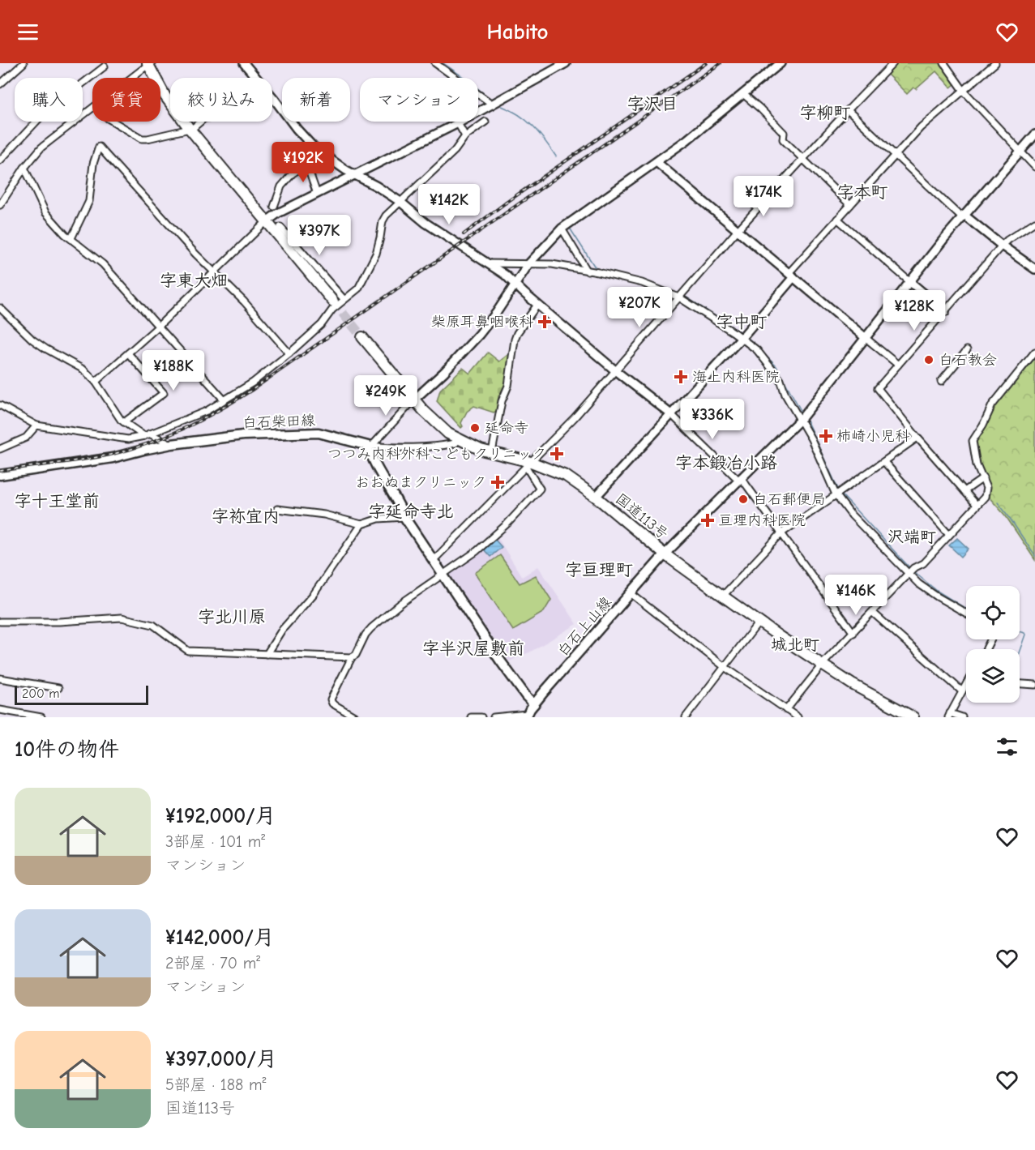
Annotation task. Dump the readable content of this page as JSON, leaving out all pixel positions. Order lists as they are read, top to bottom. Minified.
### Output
{"streets":{"highway":["国道113号"],"main road":["白石柴田線","白石上山線"]},"crossings":[["国道113号","白石上山線"]],"districts":["字沢目","字柳町","字本町","字東大畑","字中町","字本鍛冶小路","字十王堂前","字延命寺北","字祢宜内","沢端町","字亘理町","字北川原","城北町","字半沢屋敷前"],"places":{"health":["柴原耳鼻咽喉科","海上内科医院","柿崎小児科","つつみ内科外科こどもクリニック","おおぬまクリニック","亘理内科医院"],"other":["白石教会","延命寺","白石郵便局"]},"scale_bar":"200 m","page":{"header":"Habito","chip":["購入","賃貸","絞り込み","新着","マンション"],"price":["¥192K","¥174K","¥142K","¥397K","¥207K","¥128K","¥188K","¥249K","¥336K","¥146K"],"scale":"200 m","heading":"10件の物件","list":[{"name":"¥192,000/月","note":"3部屋 · 101 m² · マンション"},{"name":"¥142,000/月","note":"2部屋 · 70 m² · マンション"},{"name":"¥397,000/月","note":"5部屋 · 188 m² · 国道113号"}]}}
